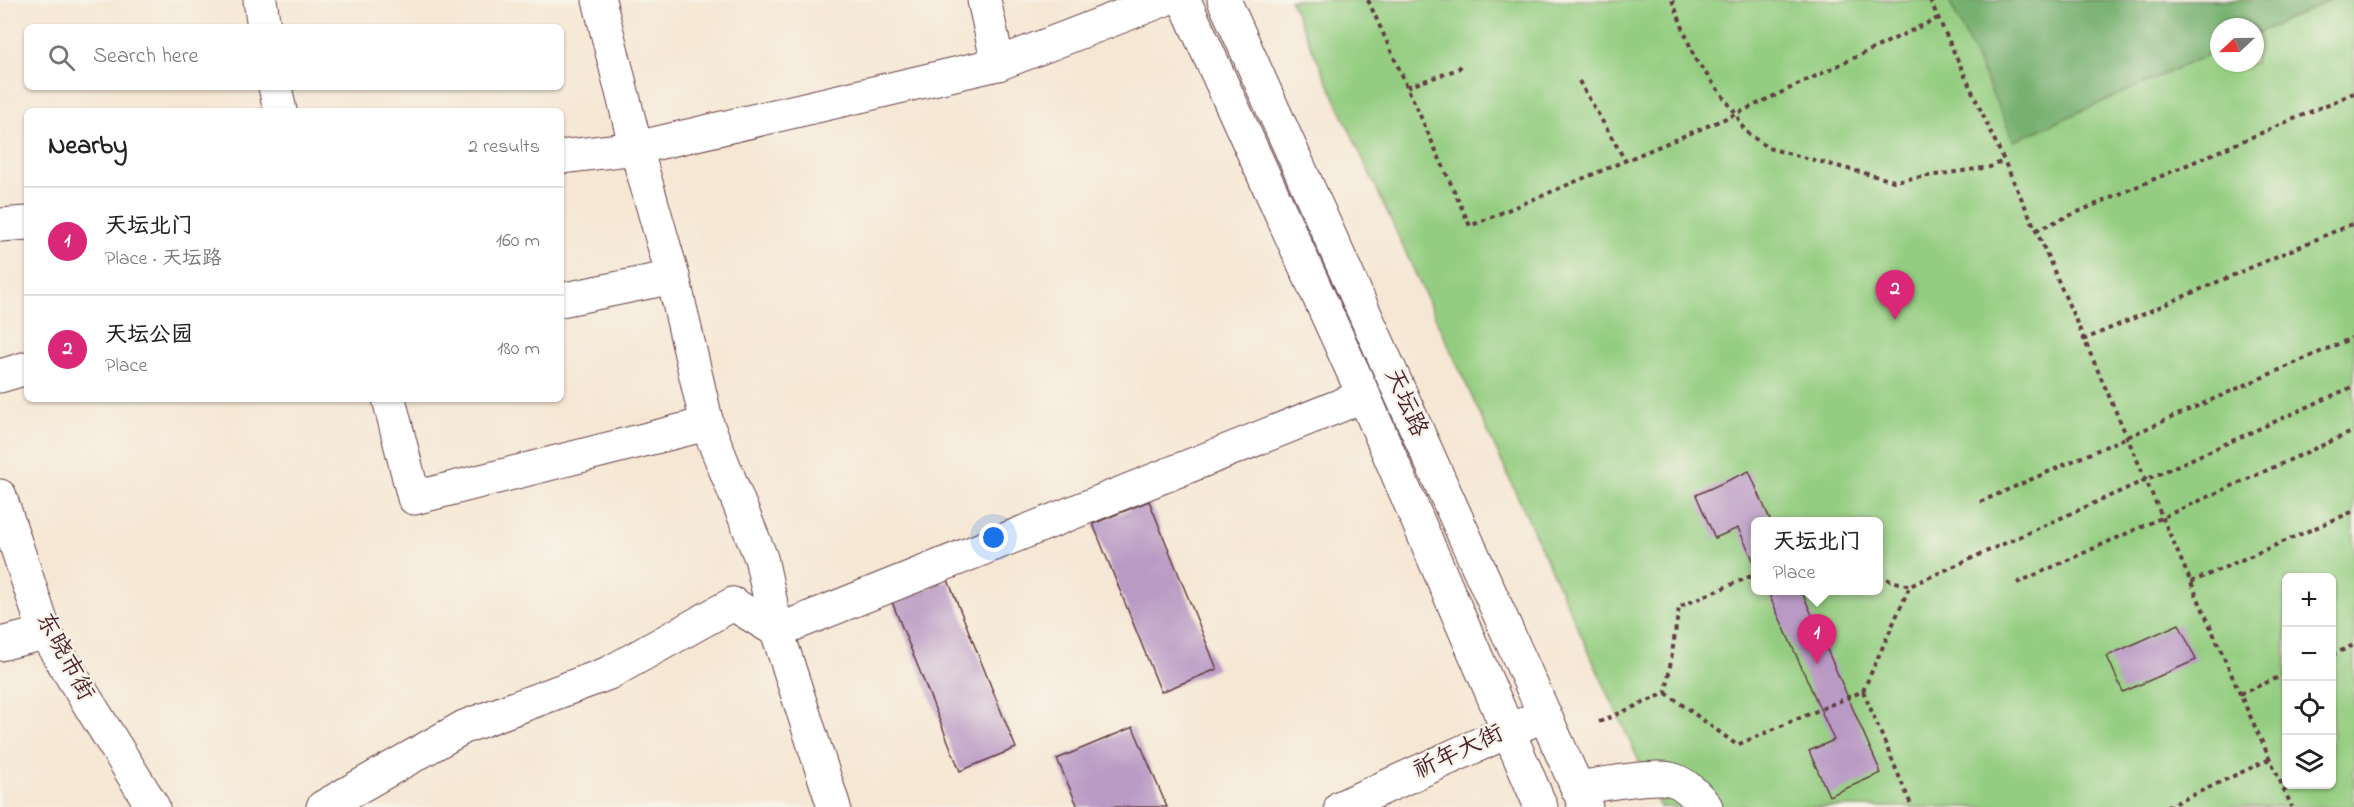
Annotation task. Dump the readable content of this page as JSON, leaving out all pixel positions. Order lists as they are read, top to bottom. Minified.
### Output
{"streets":{"street":["天坛路","东晓市街","祈年大街"]},"crossings":[["天坛路","祈年大街"]],"north":"left","page":{"search":"Search here","heading":["Nearby","2 results"],"list":[{"mark":"1","name":"天坛北门","note":"Place · 天坛路","value":"160 m"},{"mark":"2","name":"天坛公园","note":"Place","value":"180 m"}],"pins":["2","1"],"popup":["天坛北门","Place"],"map_buttons":["+","−"]}}
